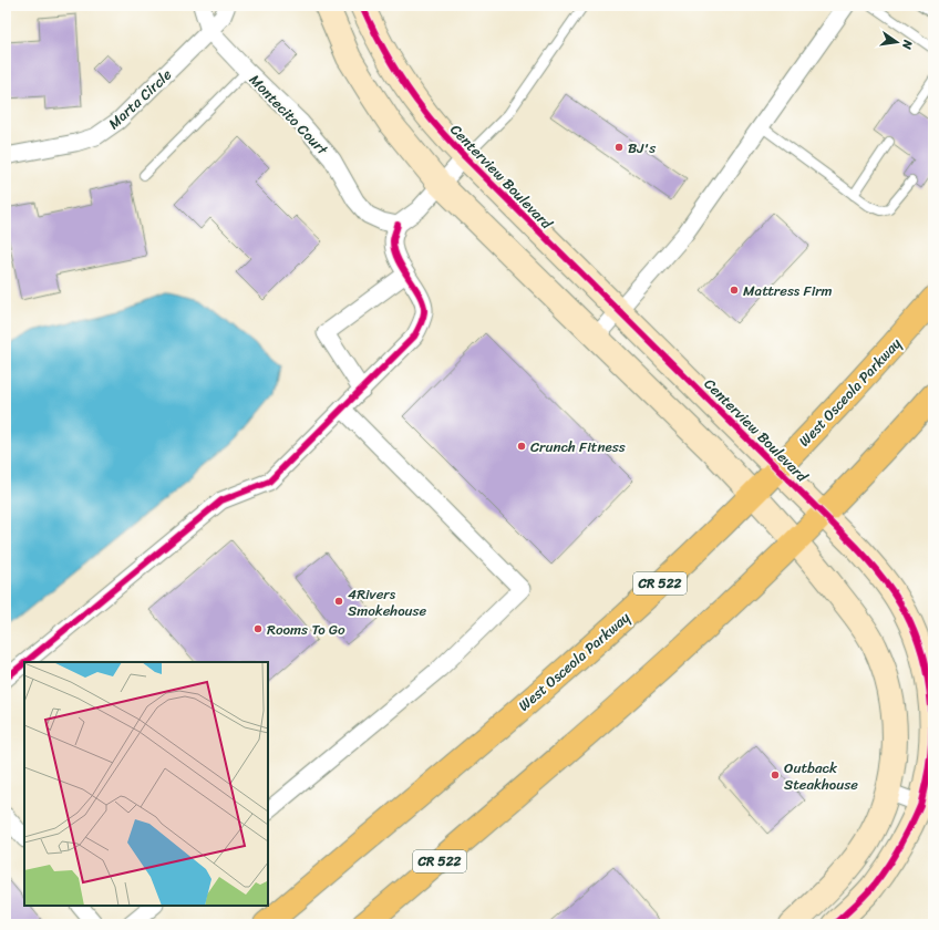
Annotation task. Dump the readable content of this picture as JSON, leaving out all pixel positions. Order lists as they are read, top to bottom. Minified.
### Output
{"streets":{"main road":["West Osceola Parkway","CR 522"],"street":["Marta Circle","Montecito Court","Centerview Boulevard"]},"crossings":[["Marta Circle","Montecito Court"],["Centerview Boulevard","West Osceola Parkway"],["Centerview Boulevard","CR 522"]],"places":["BJ's","Mattress Firm","Crunch Fitness","4Rivers Smokehouse","Rooms To Go","Outback Steakhouse"],"north":"right"}
